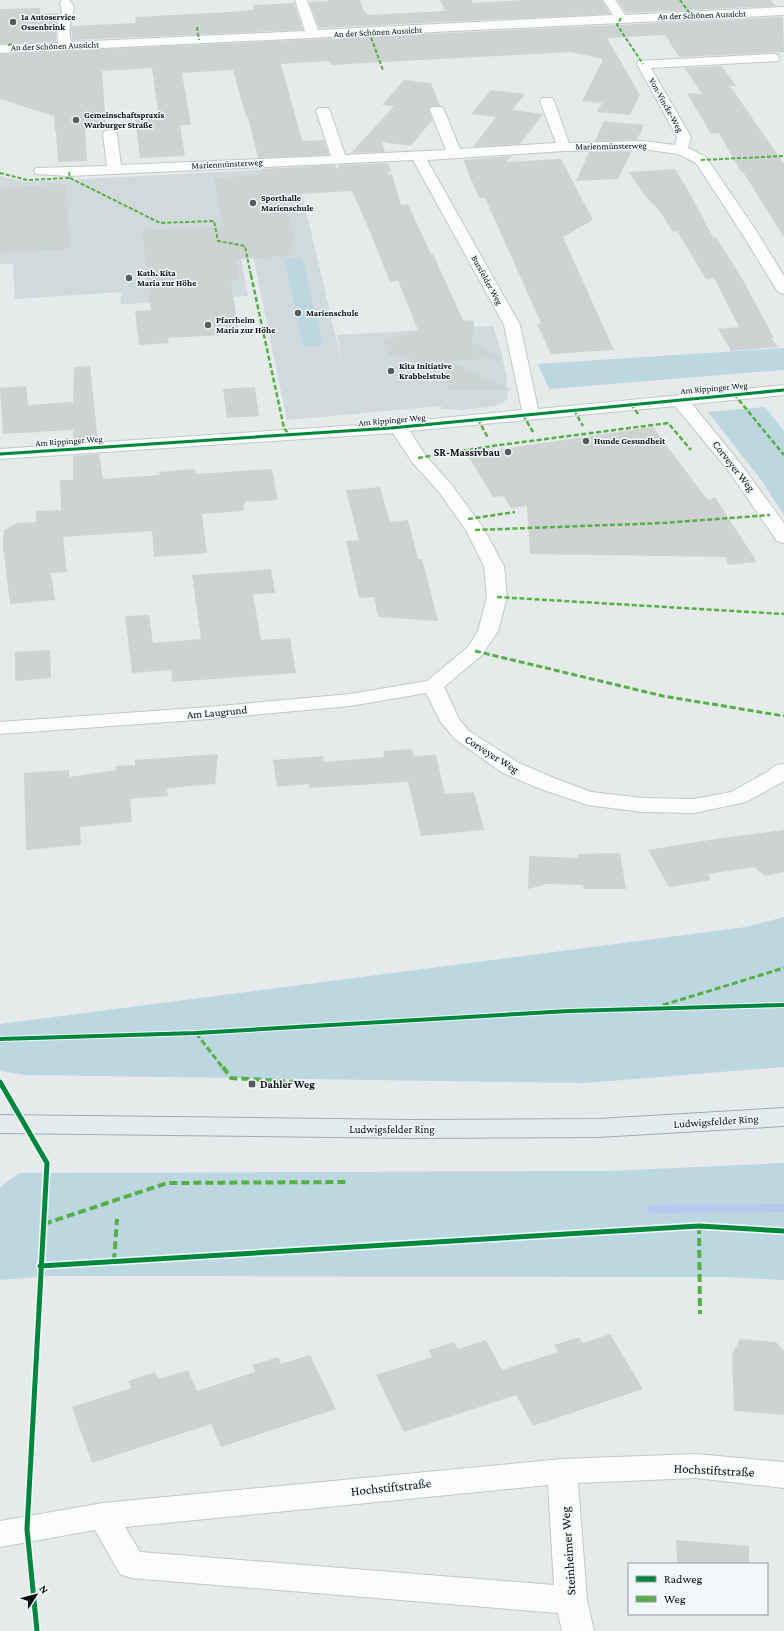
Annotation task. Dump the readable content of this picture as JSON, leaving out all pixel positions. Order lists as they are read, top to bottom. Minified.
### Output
{"streets":{"main road":["Ludwigsfelder Ring"],"street":["An der Schönen Aussicht","Von-Vincke-Weg","Marienmünsterweg","Bursfelder Weg","Am Rippinger Weg","Corveyer Weg","Am Laugrund","Hochstiftstraße","Steinheimer Weg"]},"crossings":[["Von-Vincke-Weg","Marienmünsterweg"],["Marienmünsterweg","Bursfelder Weg"],["Bursfelder Weg","Am Rippinger Weg"],["Am Rippinger Weg","Corveyer Weg"],["Corveyer Weg","Am Laugrund"],["Hochstiftstraße","Steinheimer Weg"]],"places":{"other":["1a Autoservice Ossenbrink","Gemeinschaftspraxis Warburger Straße","Sporthalle Marienschule","Kath. Kita Maria zur Höhe","Marienschule","Pfarrheim Maria zur Höhe","Kita Initiative Krabbelstube","Hunde Gesundheit","SR-Massivbau"],"transit":["Dahler Weg"]},"legend":["Radweg","Weg"],"north":"top right"}
